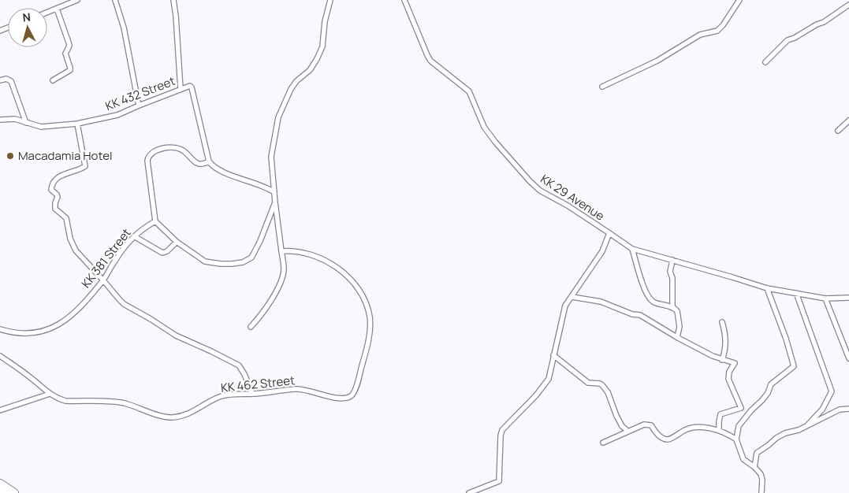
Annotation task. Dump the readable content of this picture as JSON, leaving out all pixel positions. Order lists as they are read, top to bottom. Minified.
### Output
{"streets":{"street":["KK 432 Street","KK 29 Avenue","KK 381 Street","KK 462 Street"]},"places":["Macadamia Hotel"],"north":"top"}
